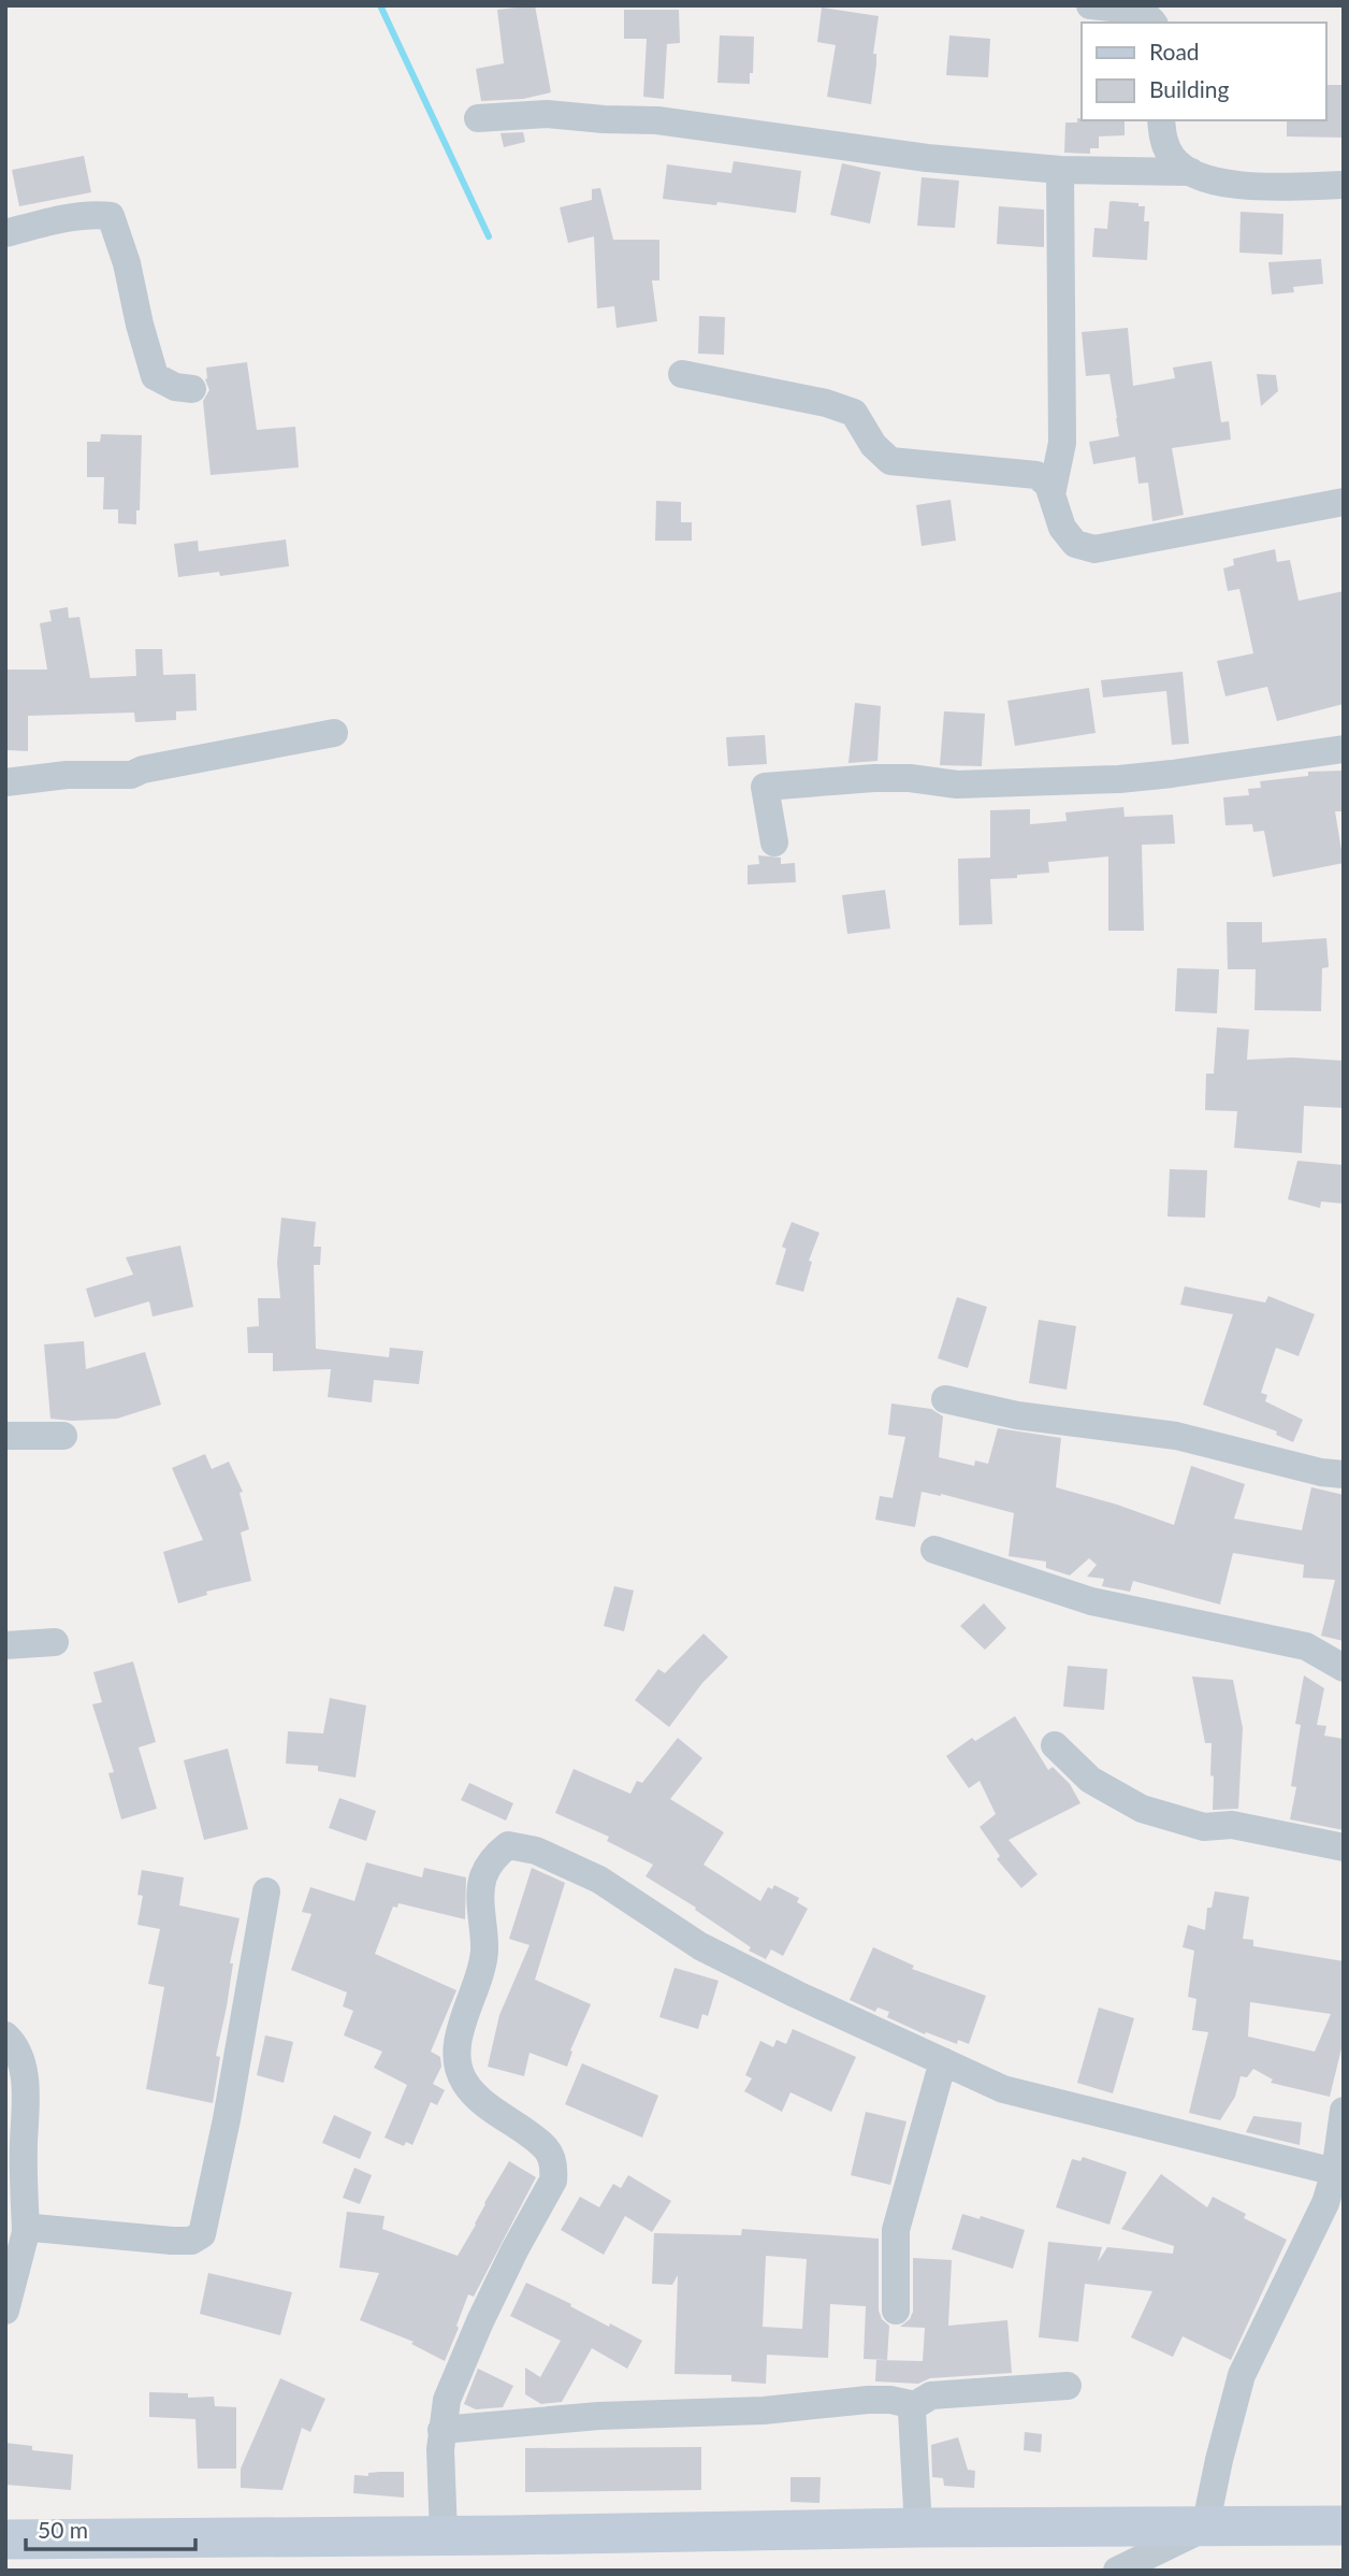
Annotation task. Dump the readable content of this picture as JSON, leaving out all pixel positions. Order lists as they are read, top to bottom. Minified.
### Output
{"legend":["Road","Building"],"scale_bar":"50 m"}
